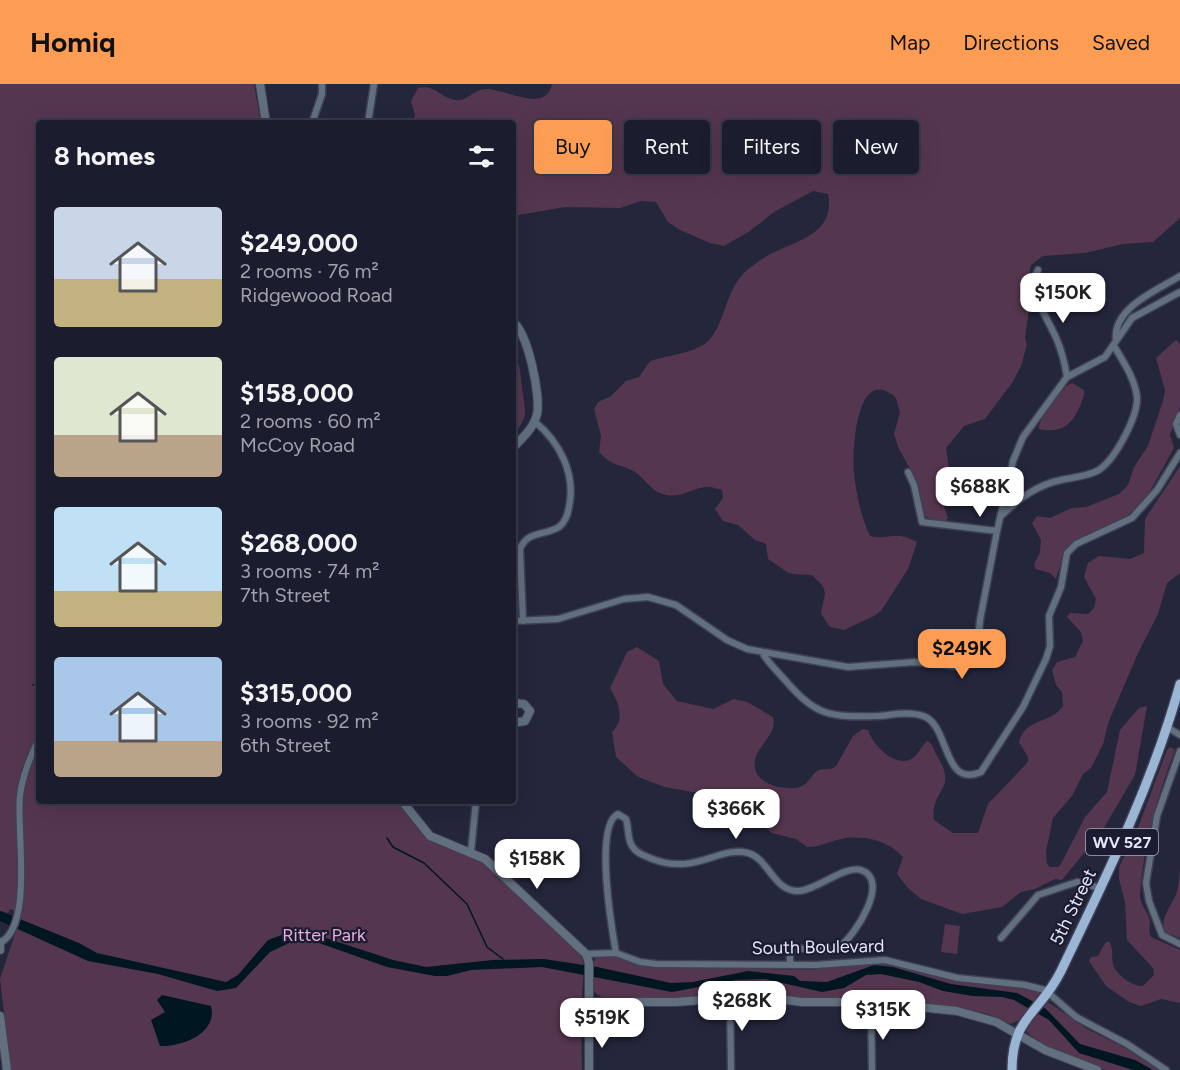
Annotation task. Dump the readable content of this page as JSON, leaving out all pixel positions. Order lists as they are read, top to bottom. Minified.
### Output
{"streets":{"main road":["WV 527","5th Street"],"street":["South Boulevard"]},"crossings":[["5th Street","South Boulevard"]],"parks":["Ritter Park"],"page":{"header":"Homiq","nav":["Map","Directions","Saved"],"chip":["Buy","Rent","Filters","New"],"heading":"8 homes","list":[{"name":"$249,000","note":"2 rooms · 76 m² · Ridgewood Road"},{"name":"$158,000","note":"2 rooms · 60 m² · McCoy Road"},{"name":"$268,000","note":"3 rooms · 74 m² · 7th Street"},{"name":"$315,000","note":"3 rooms · 92 m² · 6th Street"}],"price":["$150K","$688K","$249K","$366K","$158K","$268K","$315K","$519K"]}}
